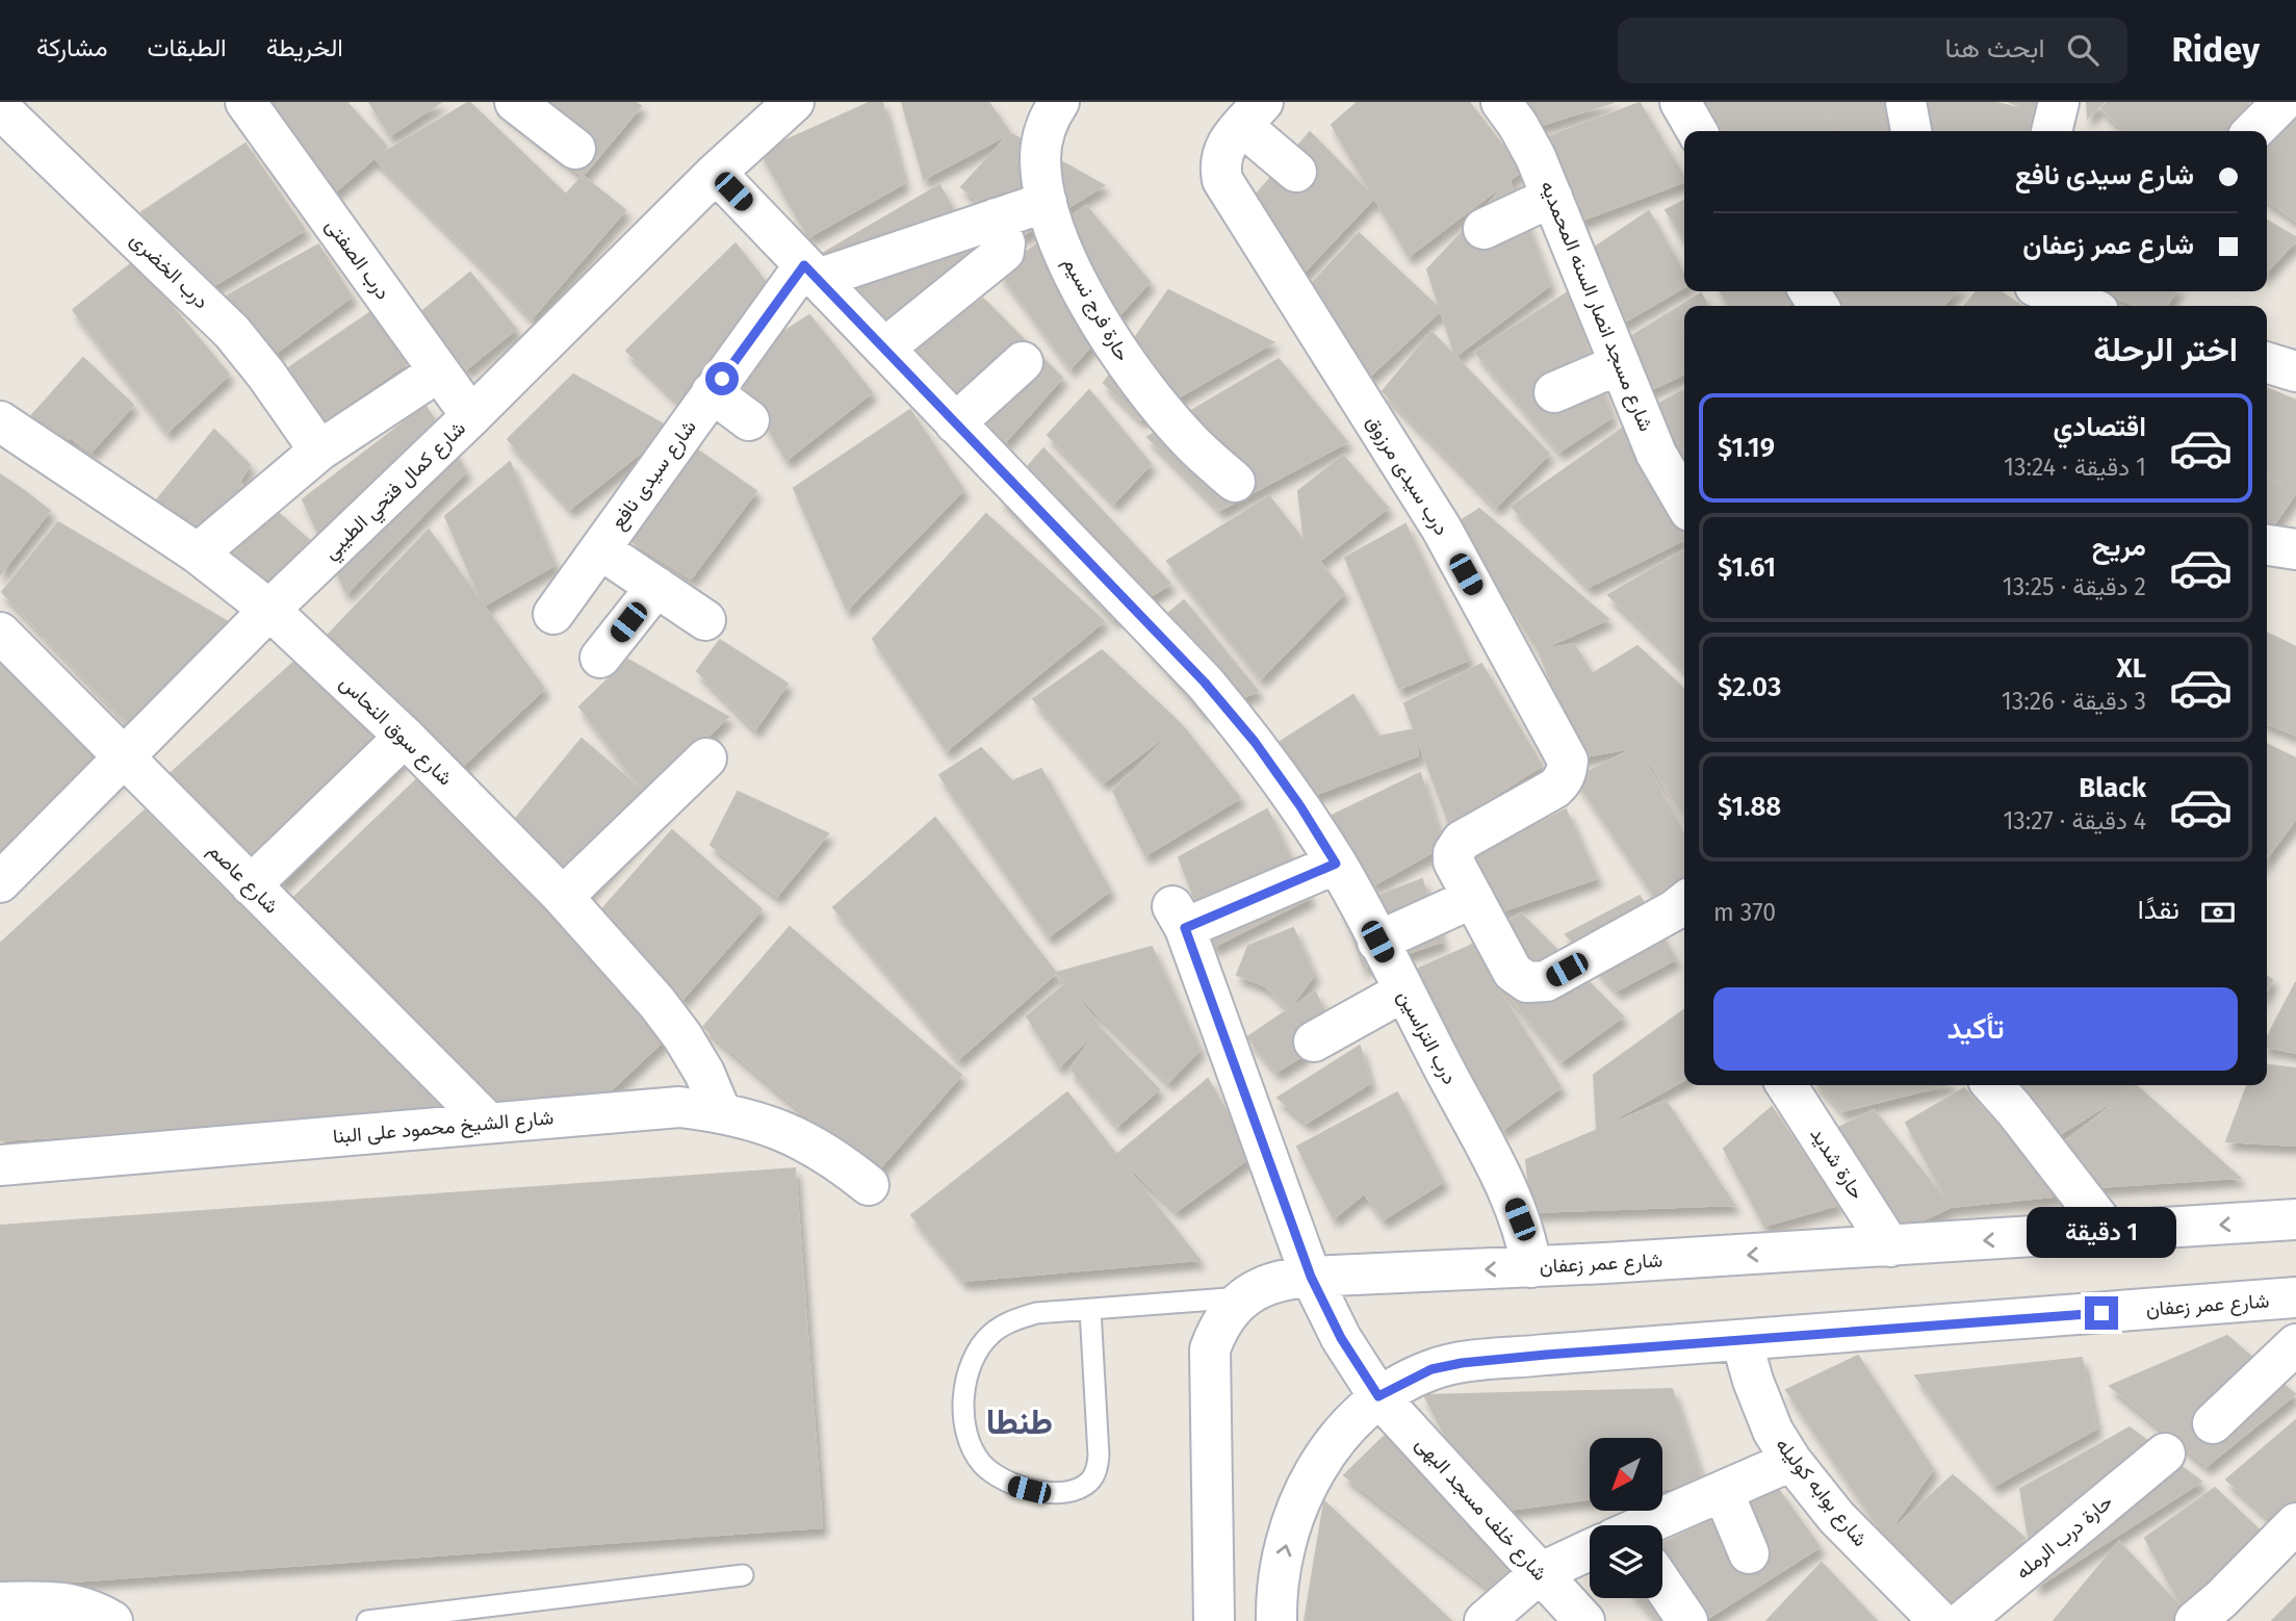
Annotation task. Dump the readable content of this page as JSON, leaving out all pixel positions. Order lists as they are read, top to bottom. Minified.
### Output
{"streets":{"street":["درب الصفتى","درب الخضرى","شارع مسجد انصار السنه المحمديه","حارة فرج نسيم","شارع سيدى نافع","درب سيدى مرزوق","شارع كمال فتحي الطيبي","شارع سوق النحاس","شارع عاصم","درب التراسين","شارع الشيخ محمود على البنا","حارة شديد","شارع عمر زعفان","شارع بوابه كوليله","شارع خلف مسجد البهى","حارة درب الرمله"]},"crossings":[["درب الصفتى","شارع كمال فتحي الطيبي"],["شارع سيدى نافع","درب التراسين"],["شارع كمال فتحي الطيبي","شارع سوق النحاس"],["شارع كمال فتحي الطيبي","شارع عاصم"],["شارع كمال فتحي الطيبي","درب التراسين"],["شارع سوق النحاس","شارع الشيخ محمود على البنا"],["شارع عاصم","شارع الشيخ محمود على البنا"],["درب التراسين","شارع عمر زعفان"],["درب التراسين","شارع خلف مسجد البهى"],["حارة شديد","شارع عمر زعفان"],["شارع عمر زعفان","شارع بوابه كوليله"],["شارع عمر زعفان","شارع خلف مسجد البهى"]],"districts":["طنطا"],"north":"bottom left","page":{"header":"Ridey","search":"ابحث هنا","nav":["الخريطة","الطبقات","مشاركة"],"banner":["شارع سيدى نافع","شارع عمر زعفان"],"heading":"اختر الرحلة","list":[{"name":"اقتصادي","note":"1 دقيقة · 13:24","value":"$1.19"},{"name":"مريح","note":"2 دقيقة · 13:25","value":"$1.61"},{"name":"XL","note":"3 دقيقة · 13:26","value":"$2.03"},{"name":"Black","note":"4 دقيقة · 13:27","value":"$1.88"}],"pay":["نقدًا","370 m"],"buttons":"تأكيد","bubble":"1 دقيقة"}}
